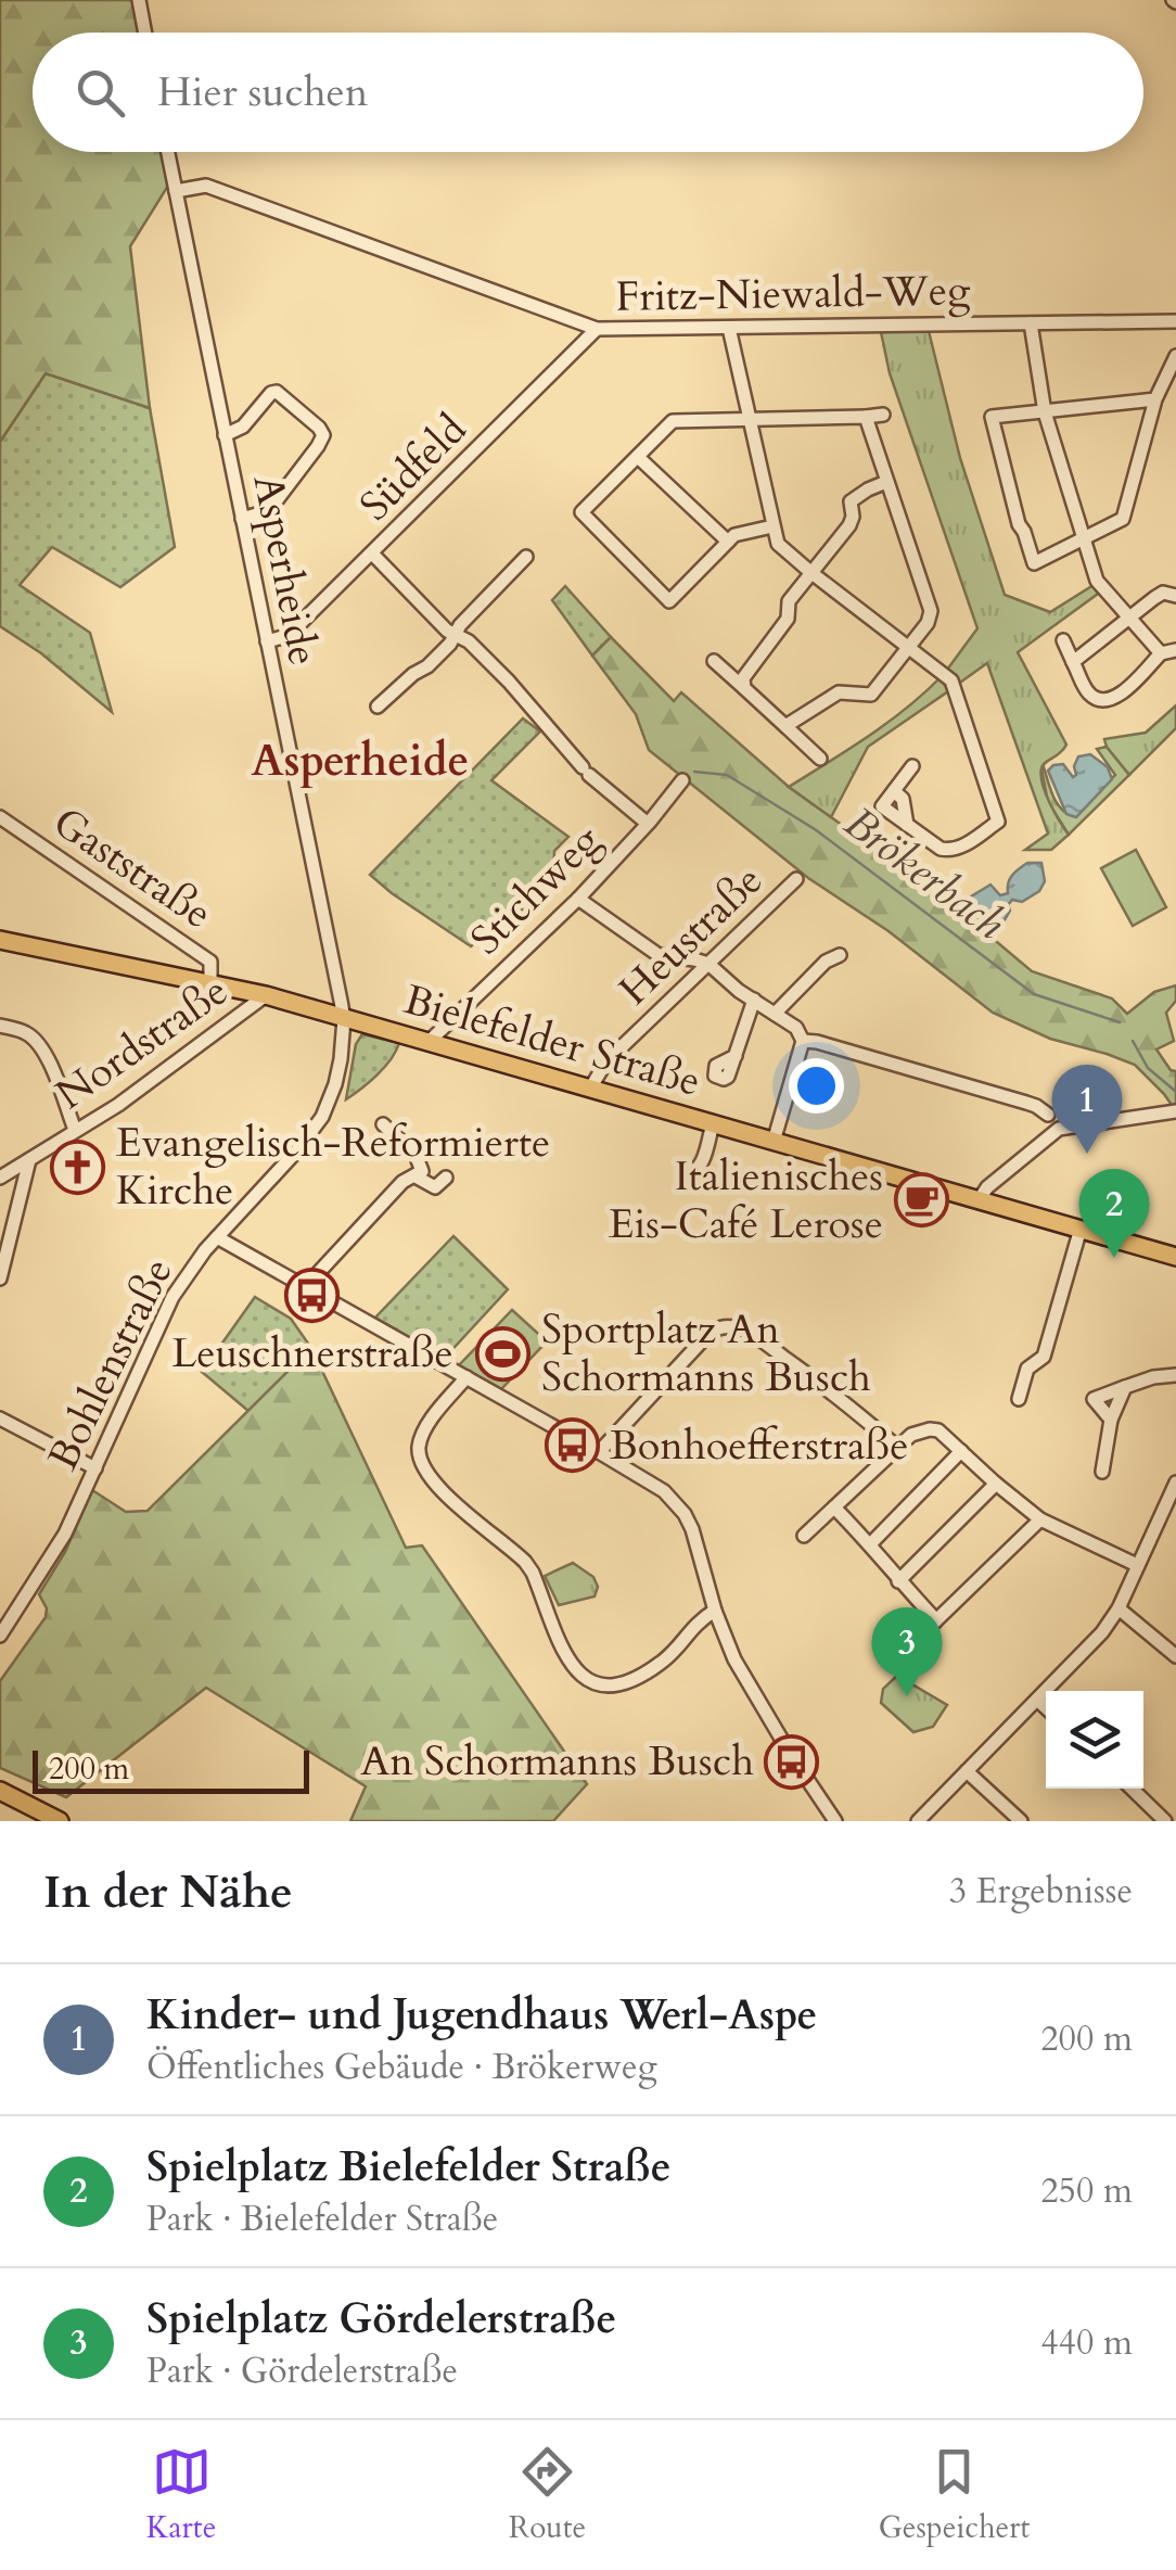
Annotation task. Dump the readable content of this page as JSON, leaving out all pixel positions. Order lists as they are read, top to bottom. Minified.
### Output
{"streets":{"main road":["Bielefelder Straße"],"street":["Fritz-Niewald-Weg","Südfeld","Asperheide","Gaststraße","Stichweg","Heustraße","Nordstraße","Bohlenstraße"]},"crossings":[["Fritz-Niewald-Weg","Südfeld"],["Fritz-Niewald-Weg","Asperheide"],["Südfeld","Asperheide"],["Asperheide","Bielefelder Straße"],["Asperheide","Bohlenstraße"],["Gaststraße","Bielefelder Straße"],["Stichweg","Bielefelder Straße"],["Heustraße","Bielefelder Straße"],["Bielefelder Straße","Nordstraße"],["Bielefelder Straße","Bohlenstraße"]],"districts":["Asperheide"],"water":["Brökerbach"],"places":{"church":["Evangelisch-Reformierte Kirche"],"cafe":["Italienisches Eis-Café Lerose"],"bus stop":["Leuschnerstraße","Bonhoefferstraße","An Schormanns Busch"],"sports":["Sportplatz An Schormanns Busch"]},"scale_bar":"200 m","page":{"search":"Hier suchen","pins":["1","2","3"],"scale":"200 m","heading":["In der Nähe","3 Ergebnisse"],"list":[{"mark":"1","name":"Kinder- und Jugendhaus Werl-Aspe","note":"Öffentliches Gebäude · Brökerweg","value":"200 m"},{"mark":"2","name":"Spielplatz Bielefelder Straße","note":"Park · Bielefelder Straße","value":"250 m"},{"mark":"3","name":"Spielplatz Gördelerstraße","note":"Park · Gördelerstraße","value":"440 m"}],"nav":["Karte","Route","Gespeichert"]}}
